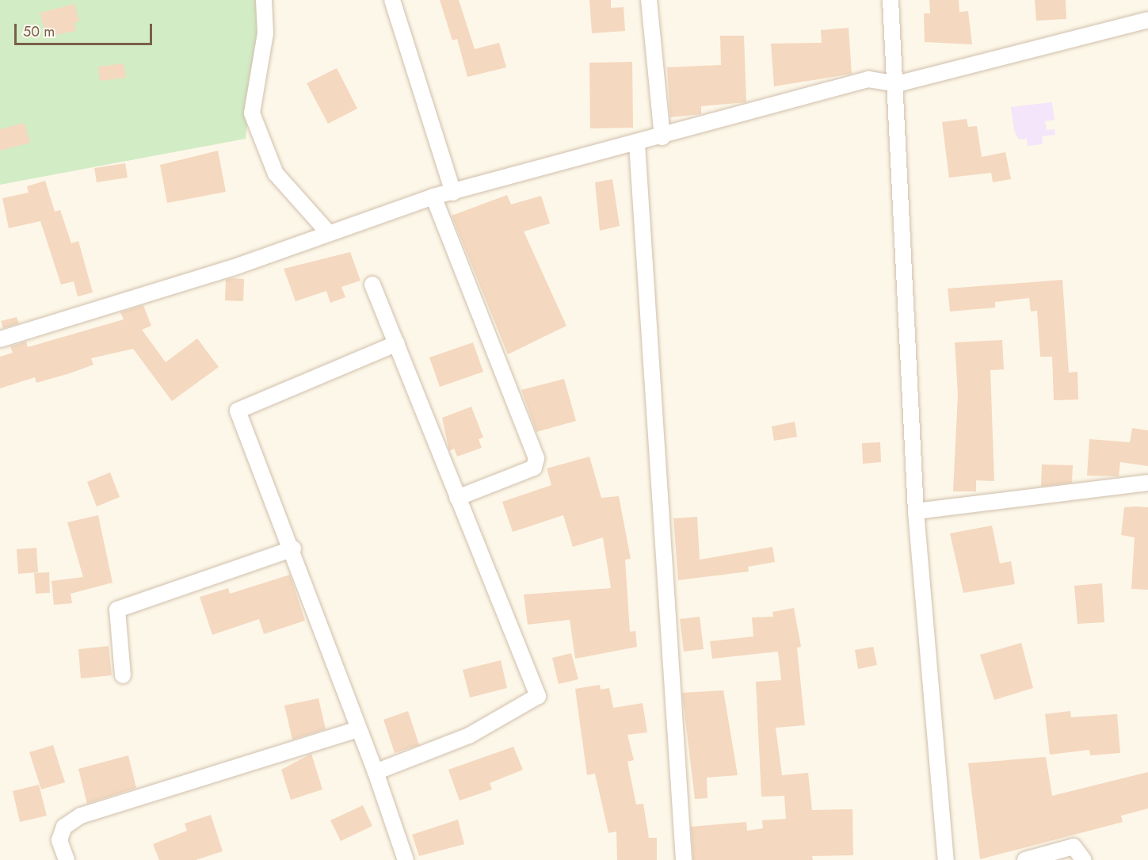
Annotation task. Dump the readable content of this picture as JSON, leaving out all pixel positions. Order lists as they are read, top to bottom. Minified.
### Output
{"scale_bar":"50 m"}
